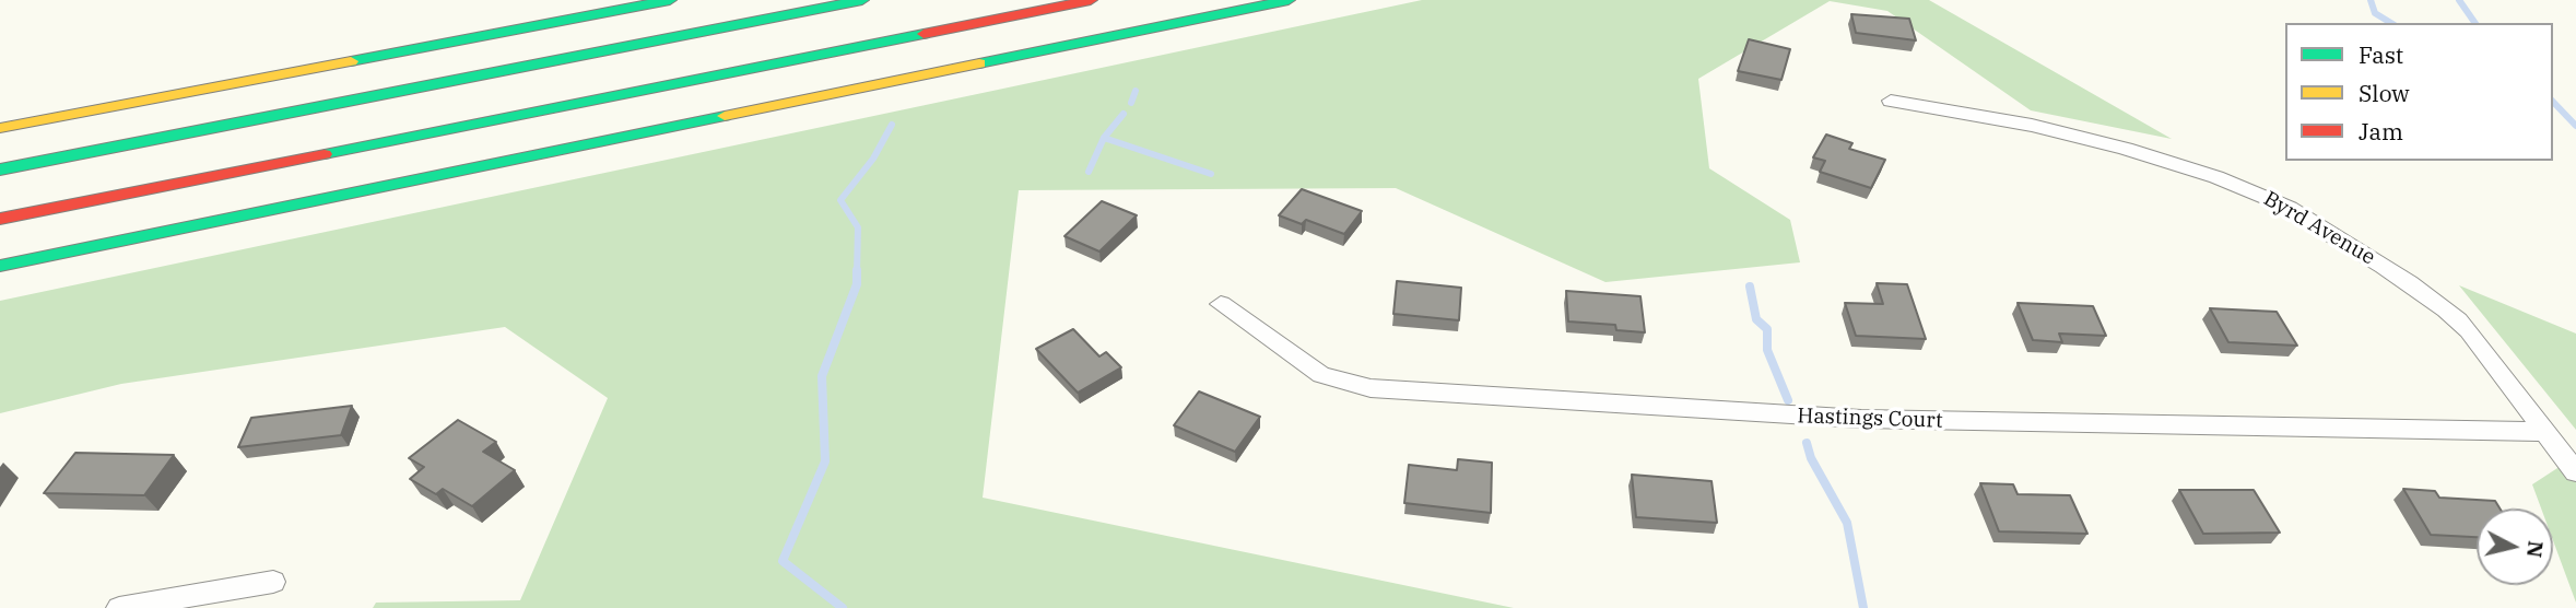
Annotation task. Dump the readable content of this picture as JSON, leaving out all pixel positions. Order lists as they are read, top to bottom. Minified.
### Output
{"streets":{"street":["Byrd Avenue","Hastings Court"]},"crossings":[["Byrd Avenue","Hastings Court"]],"legend":["Fast","Slow","Jam"],"north":"right"}
